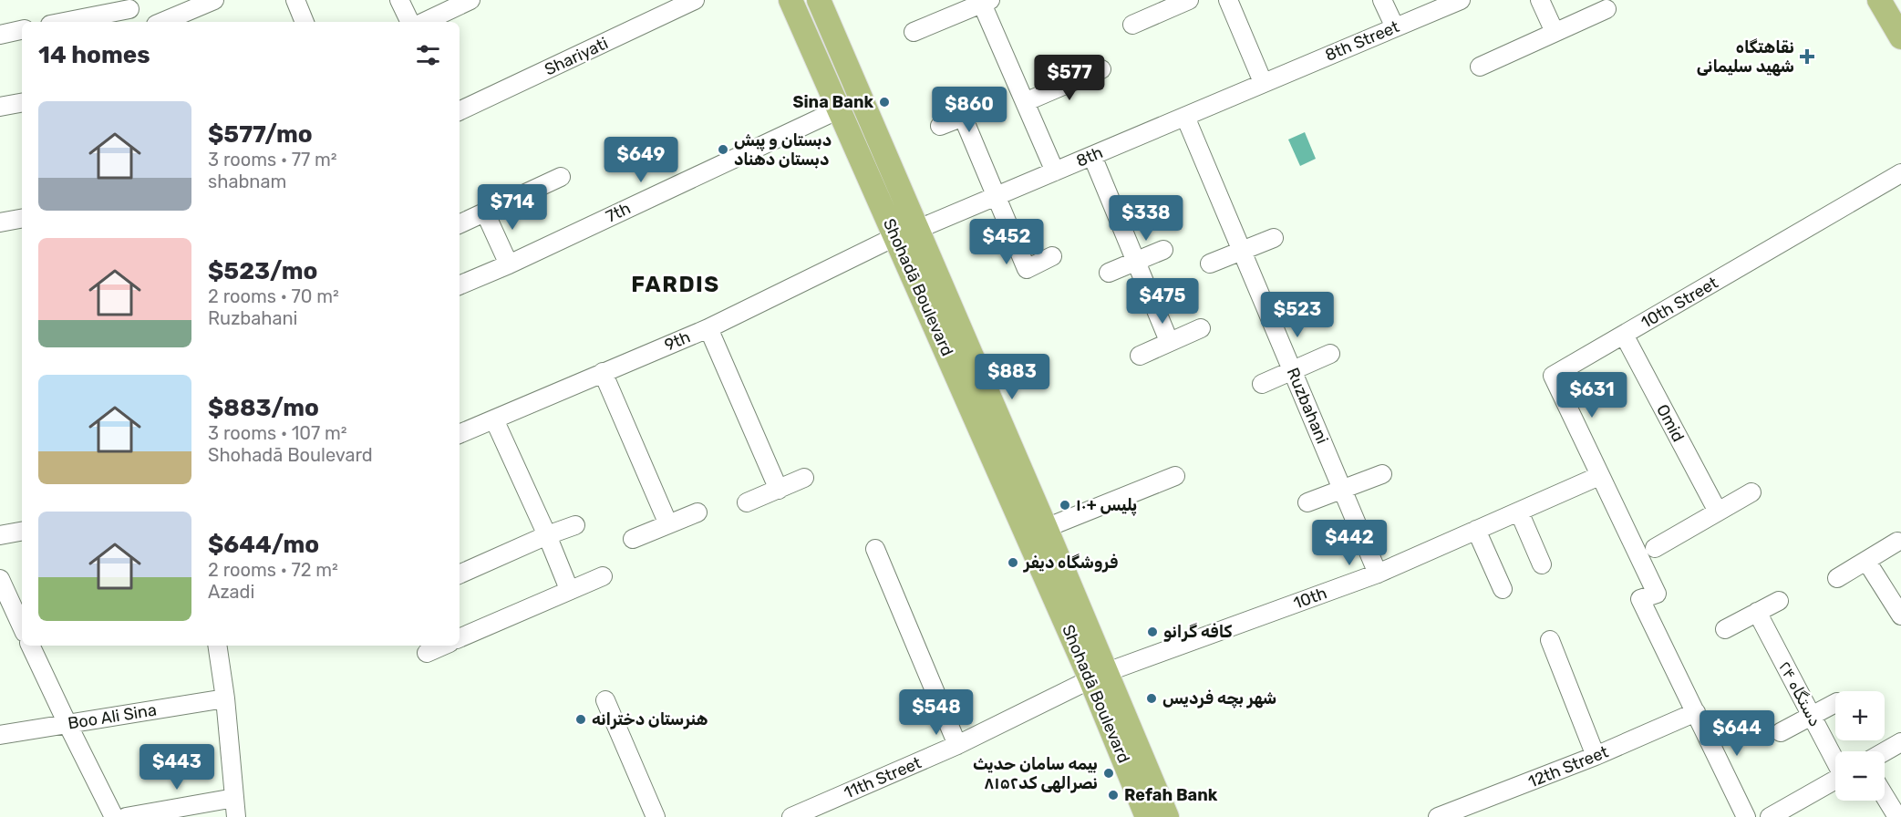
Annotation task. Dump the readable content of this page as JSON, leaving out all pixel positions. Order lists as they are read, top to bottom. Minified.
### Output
{"streets":{"main road":["Shohadā Boulevard"],"street":["8th Street","Shariyati","8th","7th","10th Street","9th","Ruzbahani","Omid","10th","۲۴ دستگاه","Boo Ali Sina","12th Street","11th Street"]},"crossings":[["8th Street","8th"],["8th","Shohadā Boulevard"],["8th","Ruzbahani"],["7th","Shohadā Boulevard"],["Shohadā Boulevard","9th"],["Shohadā Boulevard","10th"],["Shohadā Boulevard","11th Street"],["10th Street","Omid"],["10th Street","10th"],["10th Street","12th Street"],["Ruzbahani","10th"],["10th","11th Street"]],"districts":["FARDIS"],"places":{"health":["نقاهتگاه شهید سلیمانی"],"other":["Sina Bank","دبستان و پبش دبستان دهناد","پلیس +۱۰","فروشگاه دیفر","کافه گرانو","شهر بچه فردیس","هنرستان دخترانه","بیمه سامان حدیث نصرالهی کد۸۱۵۲","Refah Bank"]},"page":{"heading":"14 homes","price":["$577","$860","$649","$714","$338","$452","$475","$523","$883","$631","$442","$548","$644","$443"],"list":[{"name":"$577/mo","note":"3 rooms · 77 m² · shabnam"},{"name":"$523/mo","note":"2 rooms · 70 m² · Ruzbahani"},{"name":"$883/mo","note":"3 rooms · 107 m² · Shohadā Boulevard"},{"name":"$644/mo","note":"2 rooms · 72 m² · Azadi"}],"map_buttons":["+","−"]}}
